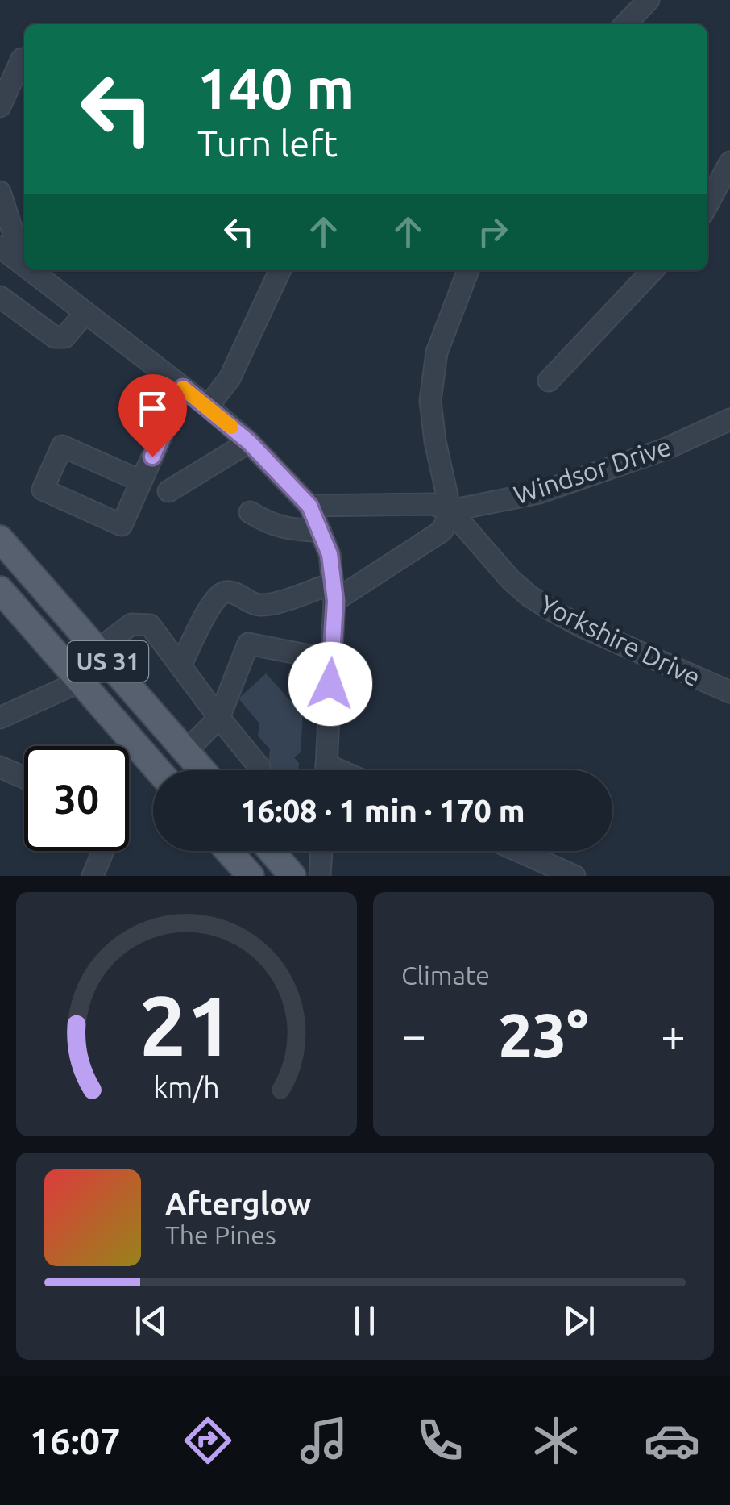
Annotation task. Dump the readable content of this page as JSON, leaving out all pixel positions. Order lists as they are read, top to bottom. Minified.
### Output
{"streets":{"main road":["US 31"],"street":["Windsor Drive","Yorkshire Drive"]},"crossings":[["Windsor Drive","Yorkshire Drive"]],"page":{"turn":["140 m","Turn left"],"limit":"30","trip":"16:08 · 1 min · 170 m","tile":"Climate","heat":["−","23°","+"],"song":["Afterglow","The Pines"],"tabs":"16:07","gauge":["21","km/h"]}}
